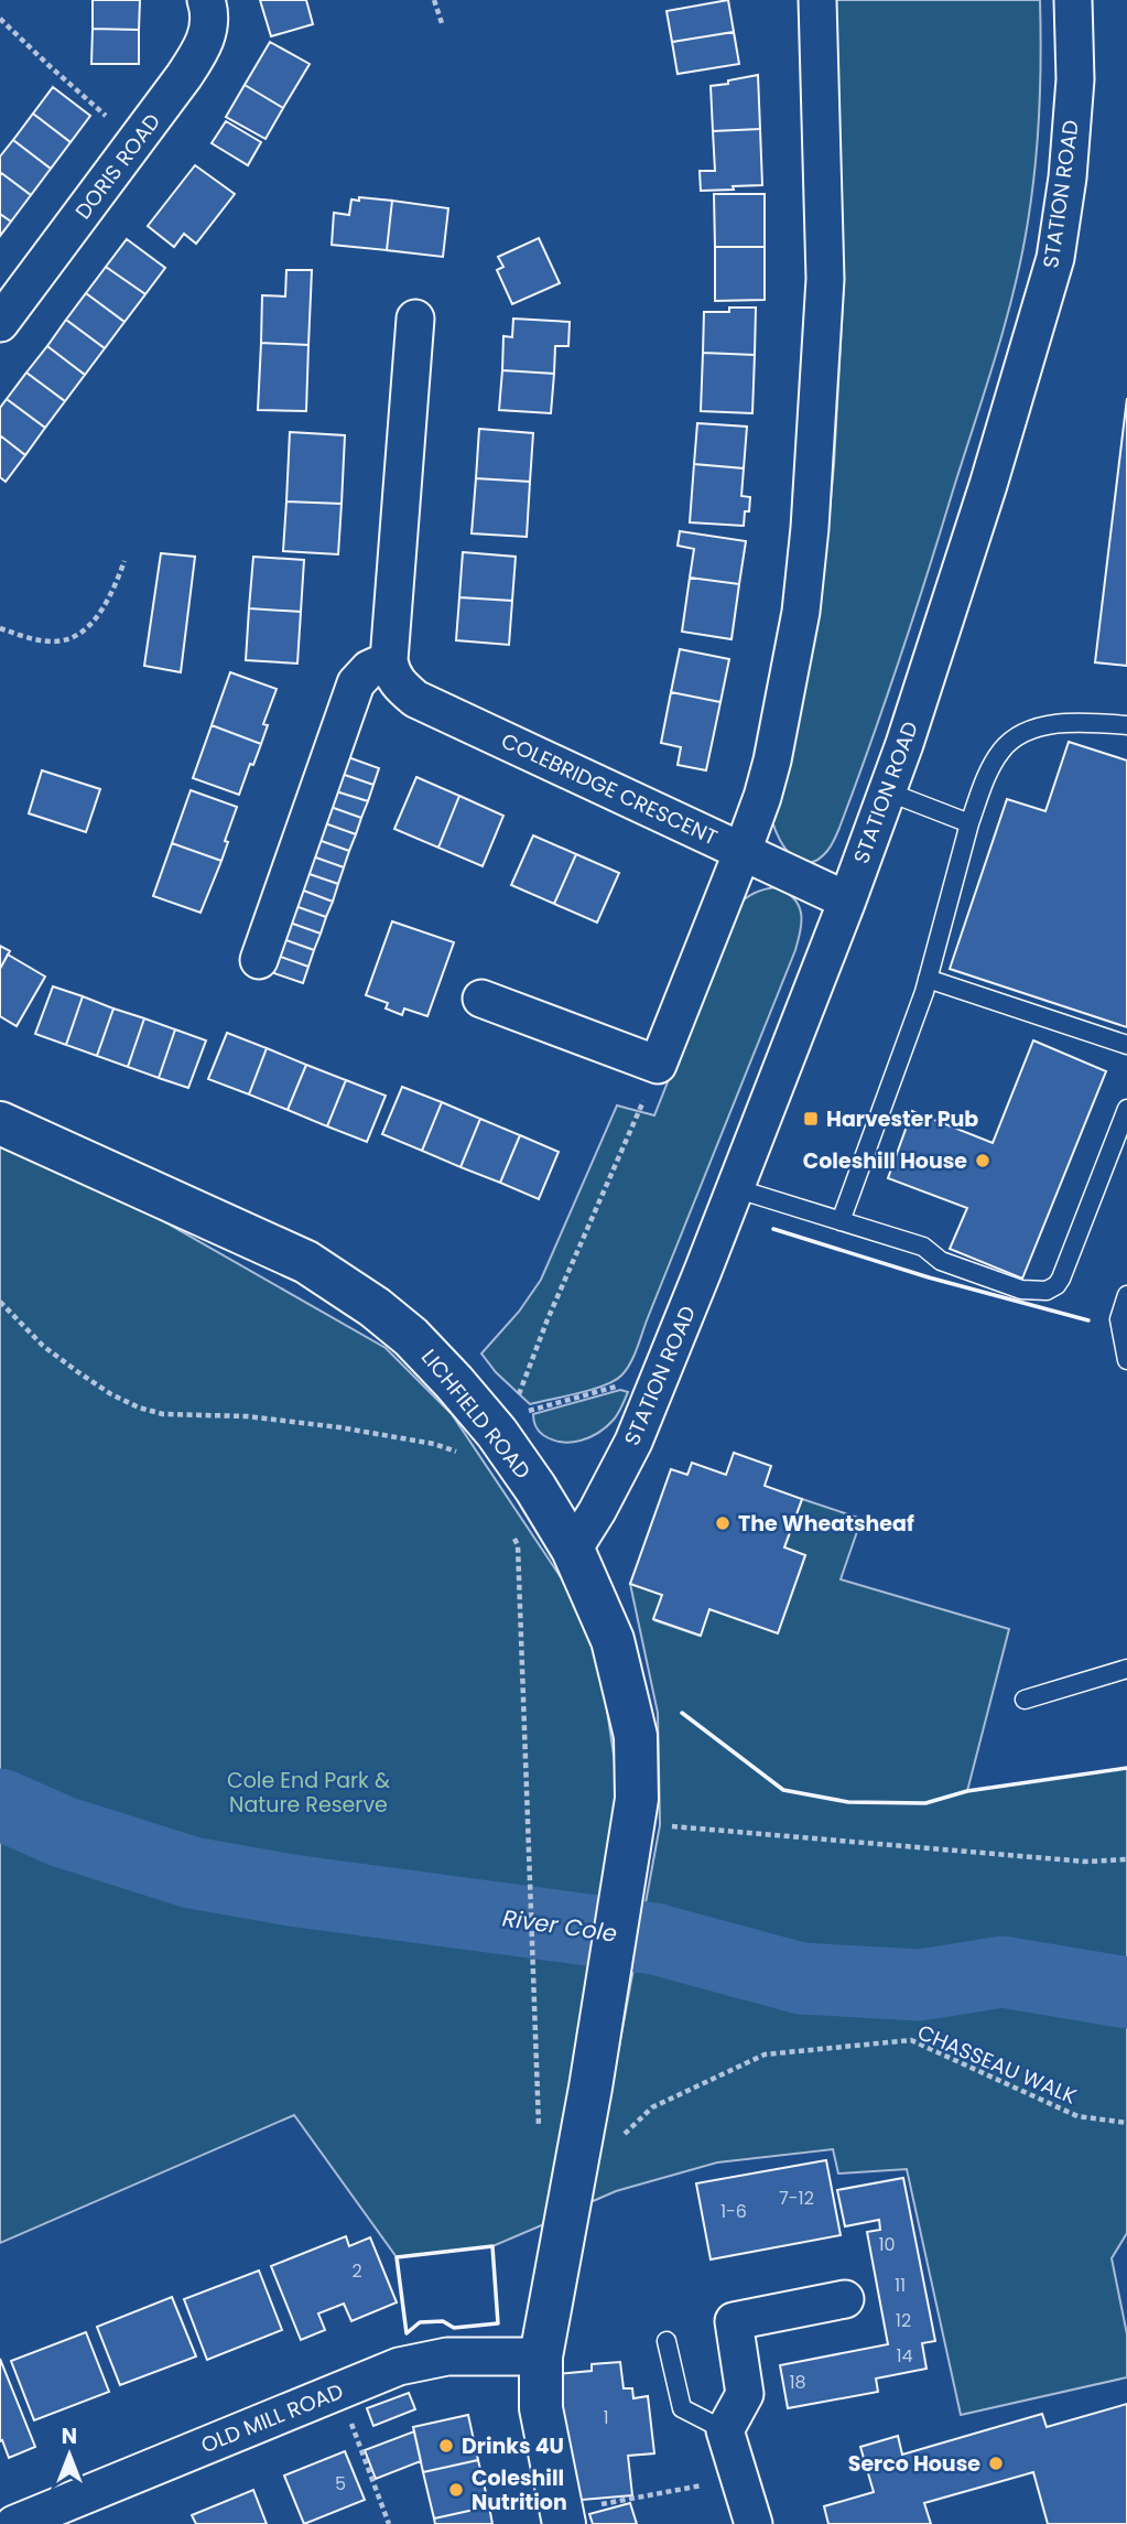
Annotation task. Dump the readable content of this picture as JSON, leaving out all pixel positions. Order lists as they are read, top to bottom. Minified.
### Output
{"streets":{"main road":["LICHFIELD ROAD"],"street":["DORIS ROAD","STATION ROAD","COLEBRIDGE CRESCENT","OLD MILL ROAD"],"path":["CHASSEAU WALK"]},"crossings":[["STATION ROAD","COLEBRIDGE CRESCENT"],["STATION ROAD","LICHFIELD ROAD"],["LICHFIELD ROAD","OLD MILL ROAD"]],"water":["River Cole"],"parks":["Cole End Park & Nature Reserve"],"places":{"transit":["Harvester Pub"],"other":["Coleshill House","The Wheatsheaf","Drinks 4U","Serco House","Coleshill Nutrition"]},"house_numbers":["7-12","1-6","10","2","11","12","14","18","1","5"],"north":"top"}
